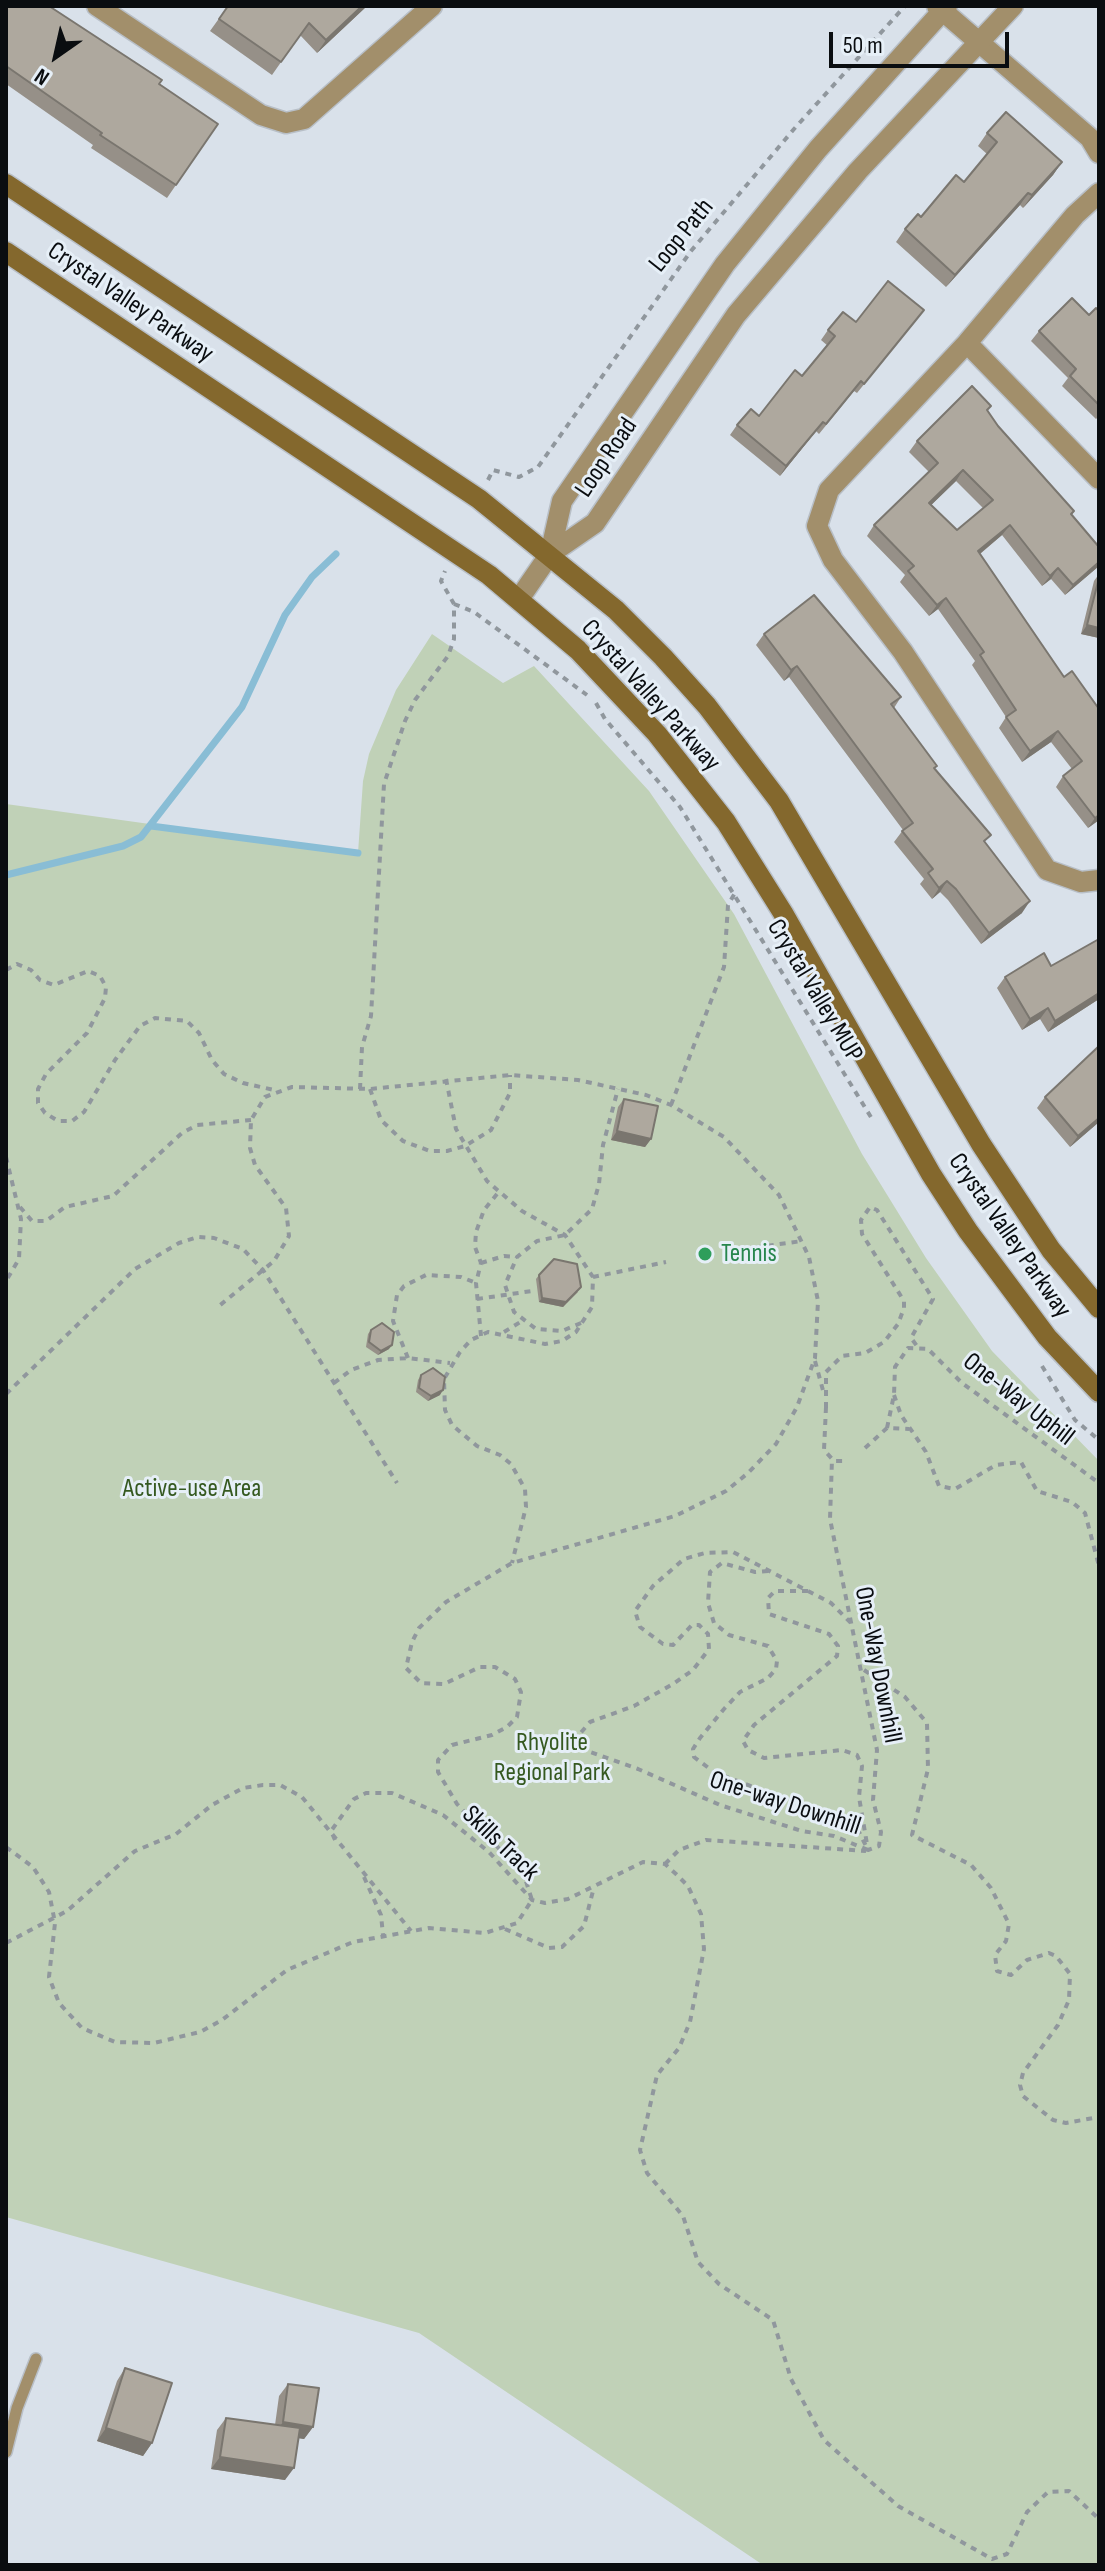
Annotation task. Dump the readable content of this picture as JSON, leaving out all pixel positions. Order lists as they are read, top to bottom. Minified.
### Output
{"streets":{"main road":["Crystal Valley Parkway"],"street":["Loop Road"],"path":["Loop Path","Crystal Valley MUP","One-Way Uphill","One-Way Downhill","One-way Downhill","Skills Track"]},"crossings":[["Crystal Valley Parkway","Loop Road"],["One-Way Downhill","One-way Downhill"]],"parks":["Active-use Area","Rhyolite Regional Park"],"places":["Tennis"],"scale_bar":"50 m","north":"bottom left"}
